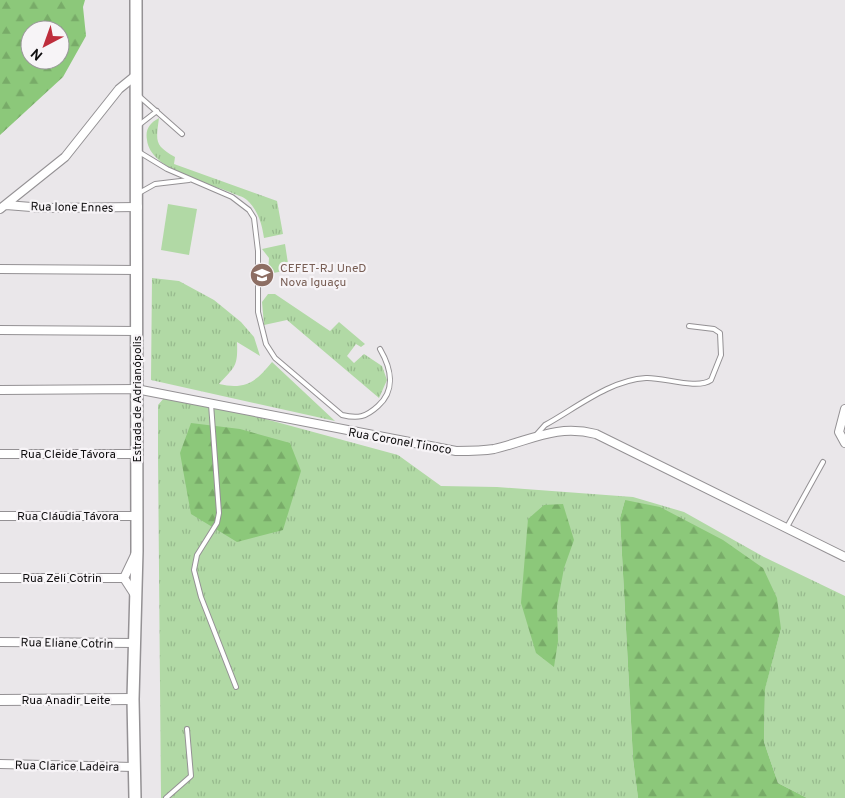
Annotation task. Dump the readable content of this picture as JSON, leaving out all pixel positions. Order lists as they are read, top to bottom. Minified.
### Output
{"streets":{"main road":["Estrada de Adrianópolis","Rua Anadir Leite"],"street":["Rua Ione Ennes","Rua Coronel Tinoco","Rua Cleide Távora","Rua Cláudia Távora","Rua Zeli Cotrin","Rua Eliane Cotrin","Rua Clarice Ladeira"]},"crossings":[["Rua Ione Ennes","Estrada de Adrianópolis"],["Estrada de Adrianópolis","Rua Coronel Tinoco"],["Estrada de Adrianópolis","Rua Cleide Távora"],["Estrada de Adrianópolis","Rua Cláudia Távora"],["Estrada de Adrianópolis","Rua Eliane Cotrin"],["Estrada de Adrianópolis","Rua Anadir Leite"],["Estrada de Adrianópolis","Rua Clarice Ladeira"]],"places":{"school or university":["CEFET-RJ UneD Nova Iguaçu"]},"north":"bottom left"}
